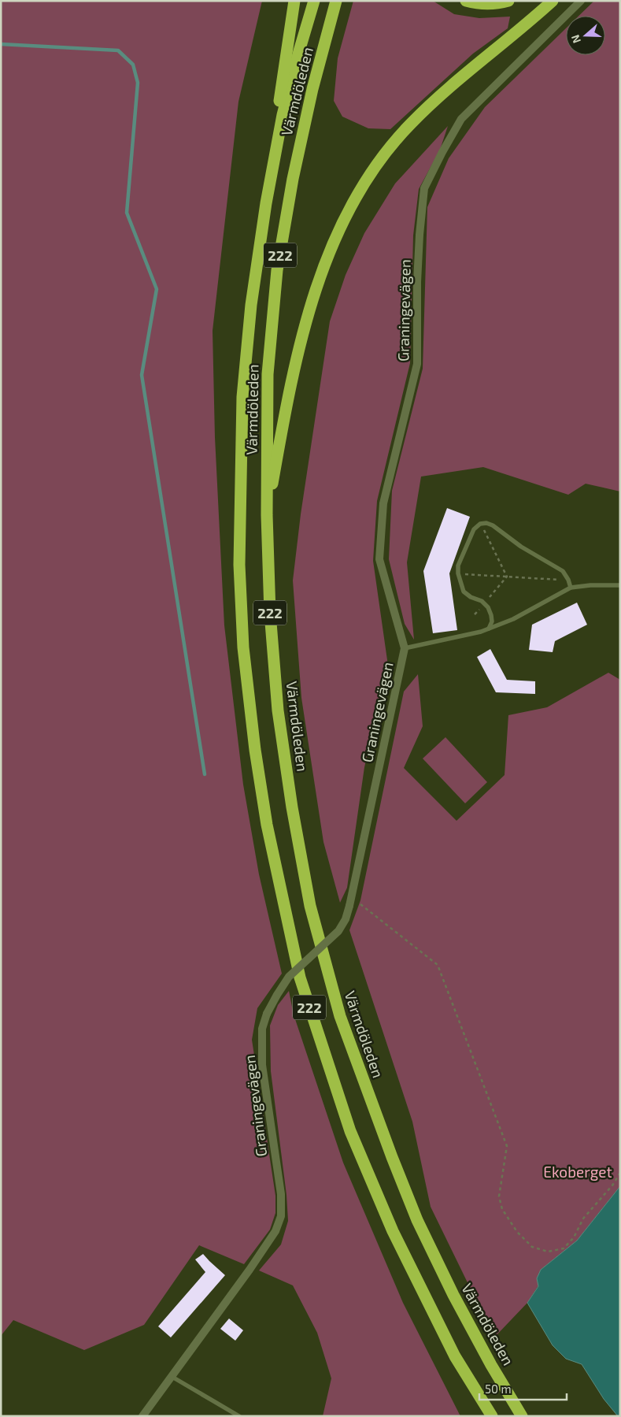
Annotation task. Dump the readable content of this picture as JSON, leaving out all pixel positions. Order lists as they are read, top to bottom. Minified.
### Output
{"streets":{"highway":["Värmdöleden","222"],"street":["Graningevägen"]},"parks":["Ekoberget"],"scale_bar":"50 m","north":"left"}
